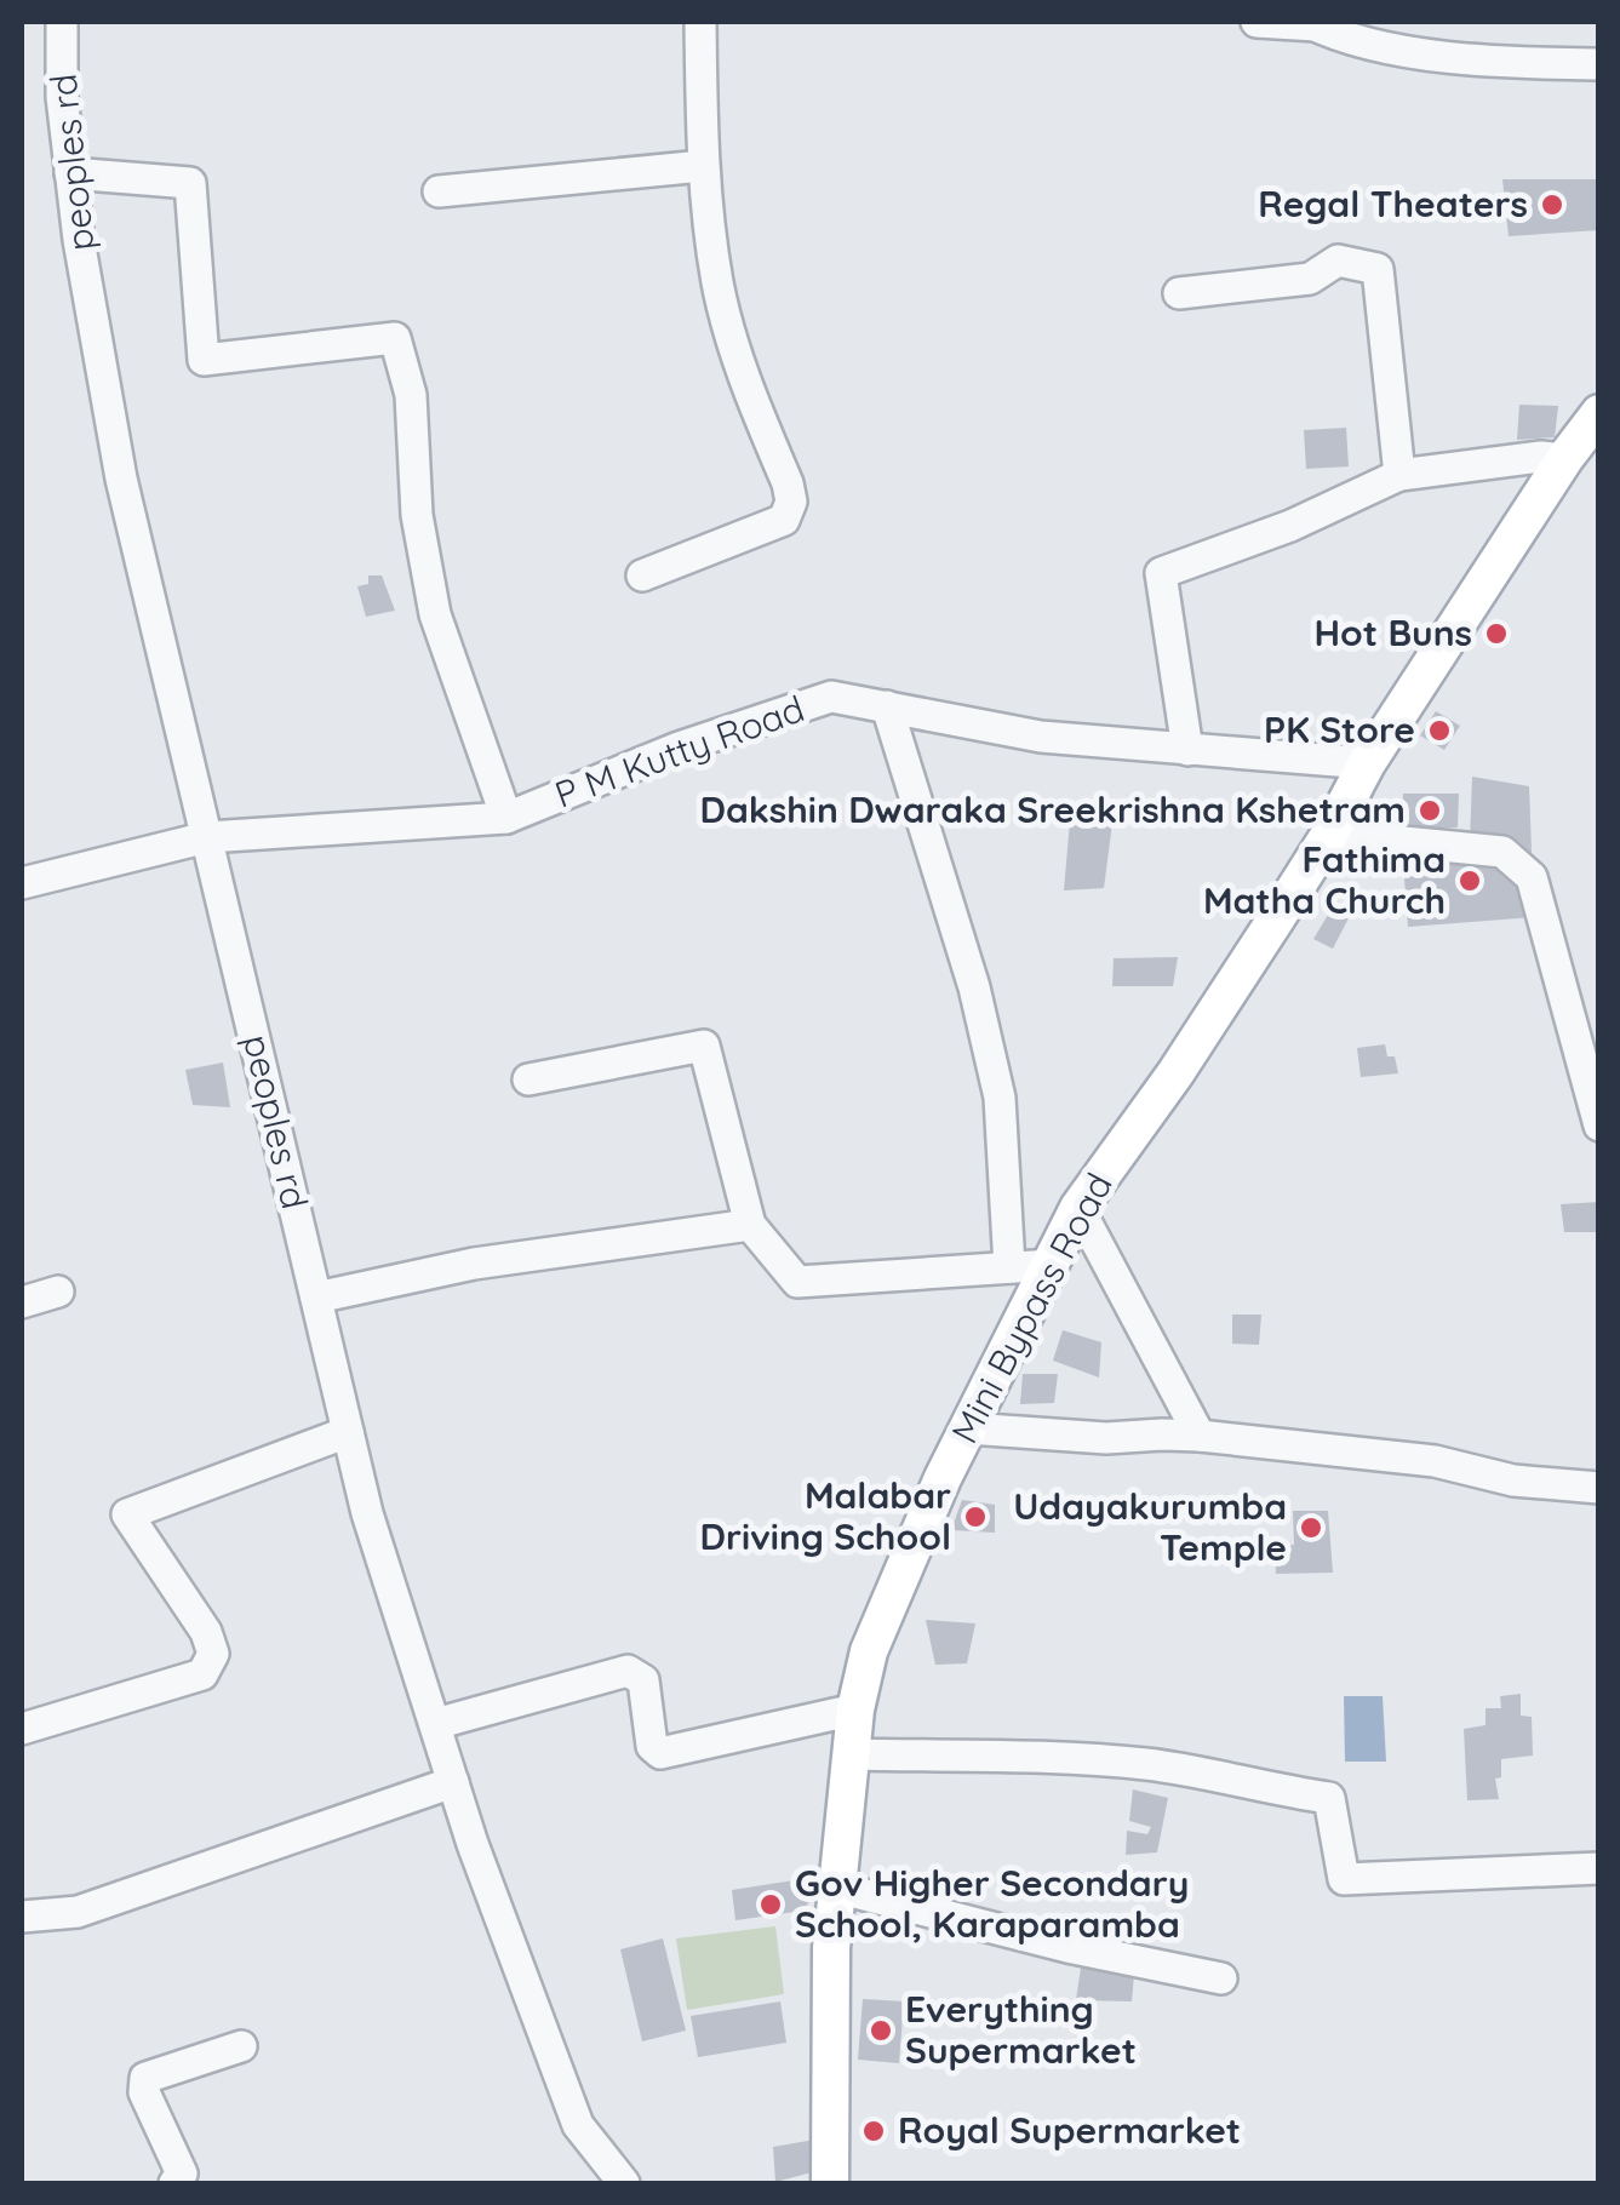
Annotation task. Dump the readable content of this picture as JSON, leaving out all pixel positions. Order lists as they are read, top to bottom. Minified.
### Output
{"streets":{"main road":["Mini Bypass Road"],"street":["peoples rd","P M Kutty Road"]},"crossings":[["peoples rd","P M Kutty Road"],["P M Kutty Road","Mini Bypass Road"]],"places":["Regal Theaters","Hot Buns","PK Store","Dakshin Dwaraka Sreekrishna Kshetram","Fathima Matha Church","Malabar Driving School","Udayakurumba Temple","Gov Higher Secondary School, Karaparamba","Everything Supermarket","Royal Supermarket"]}
